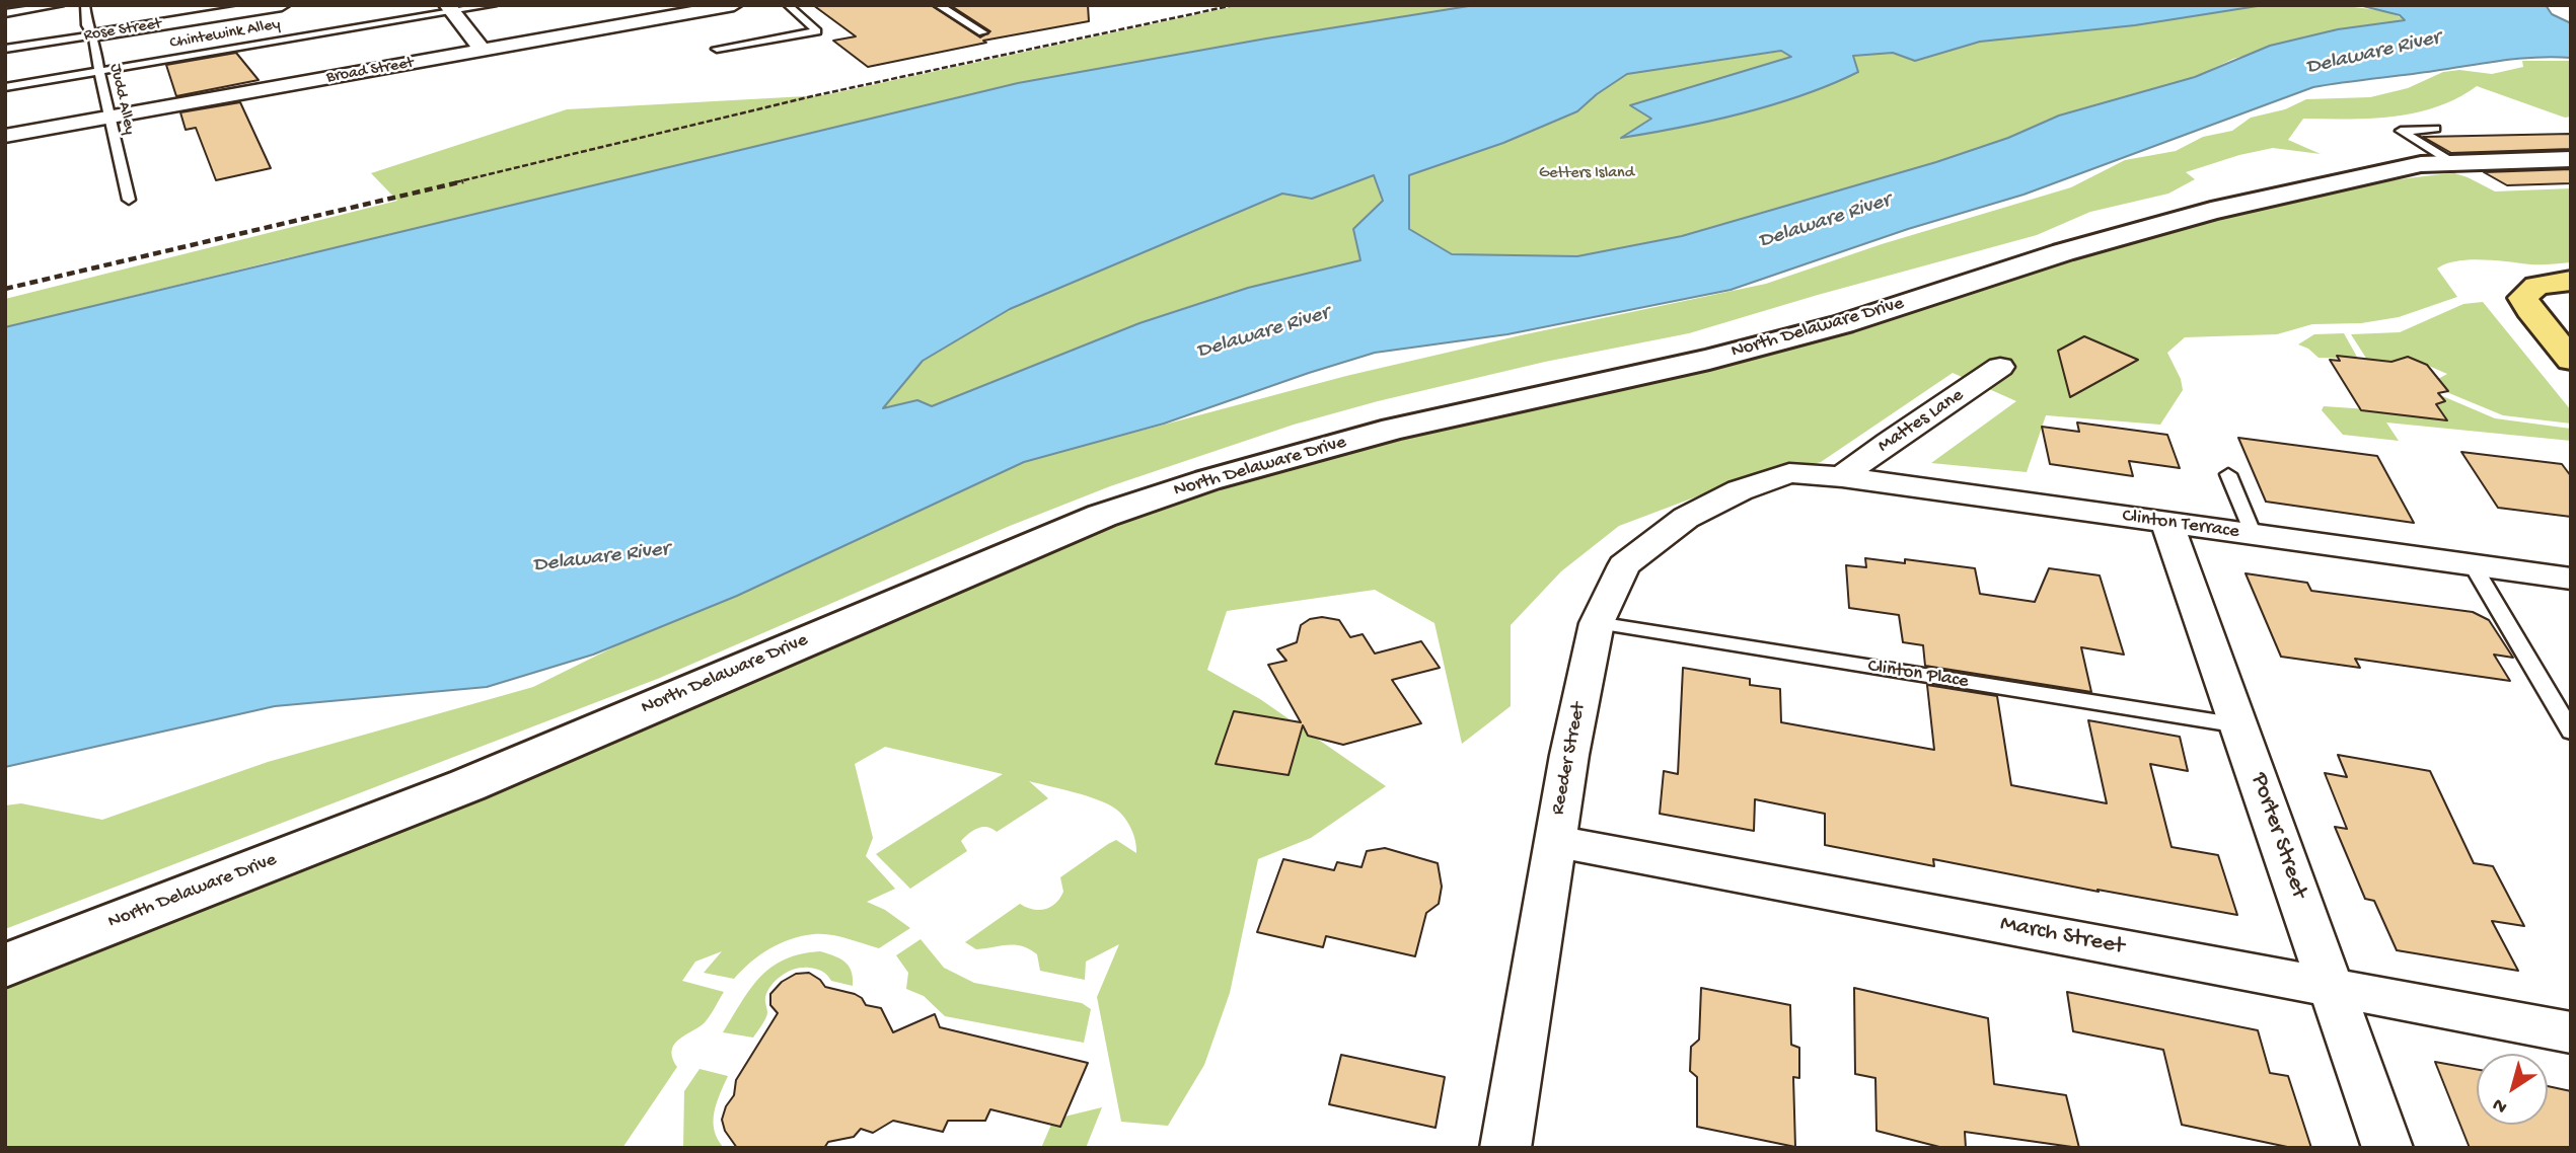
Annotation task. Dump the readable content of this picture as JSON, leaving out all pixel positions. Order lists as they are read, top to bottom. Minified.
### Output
{"streets":{"main road":["North Delaware Drive"],"street":["Rose Street","Broad Street","Mattes Lane","Clinton Terrace","Reeder Street","Porter Street","March Street"],"lane":["Chintewink Alley","Judd Alley","Clinton Place"]},"crossings":[["Rose Street","Judd Alley"],["Chintewink Alley","Judd Alley"],["Broad Street","Judd Alley"],["Mattes Lane","Clinton Terrace"],["Clinton Terrace","Reeder Street"],["Clinton Terrace","Porter Street"],["Clinton Place","Reeder Street"],["Clinton Place","Porter Street"],["Reeder Street","March Street"],["Porter Street","March Street"]],"water":["Delaware River"],"parks":["Getters Island"],"north":"bottom left"}
